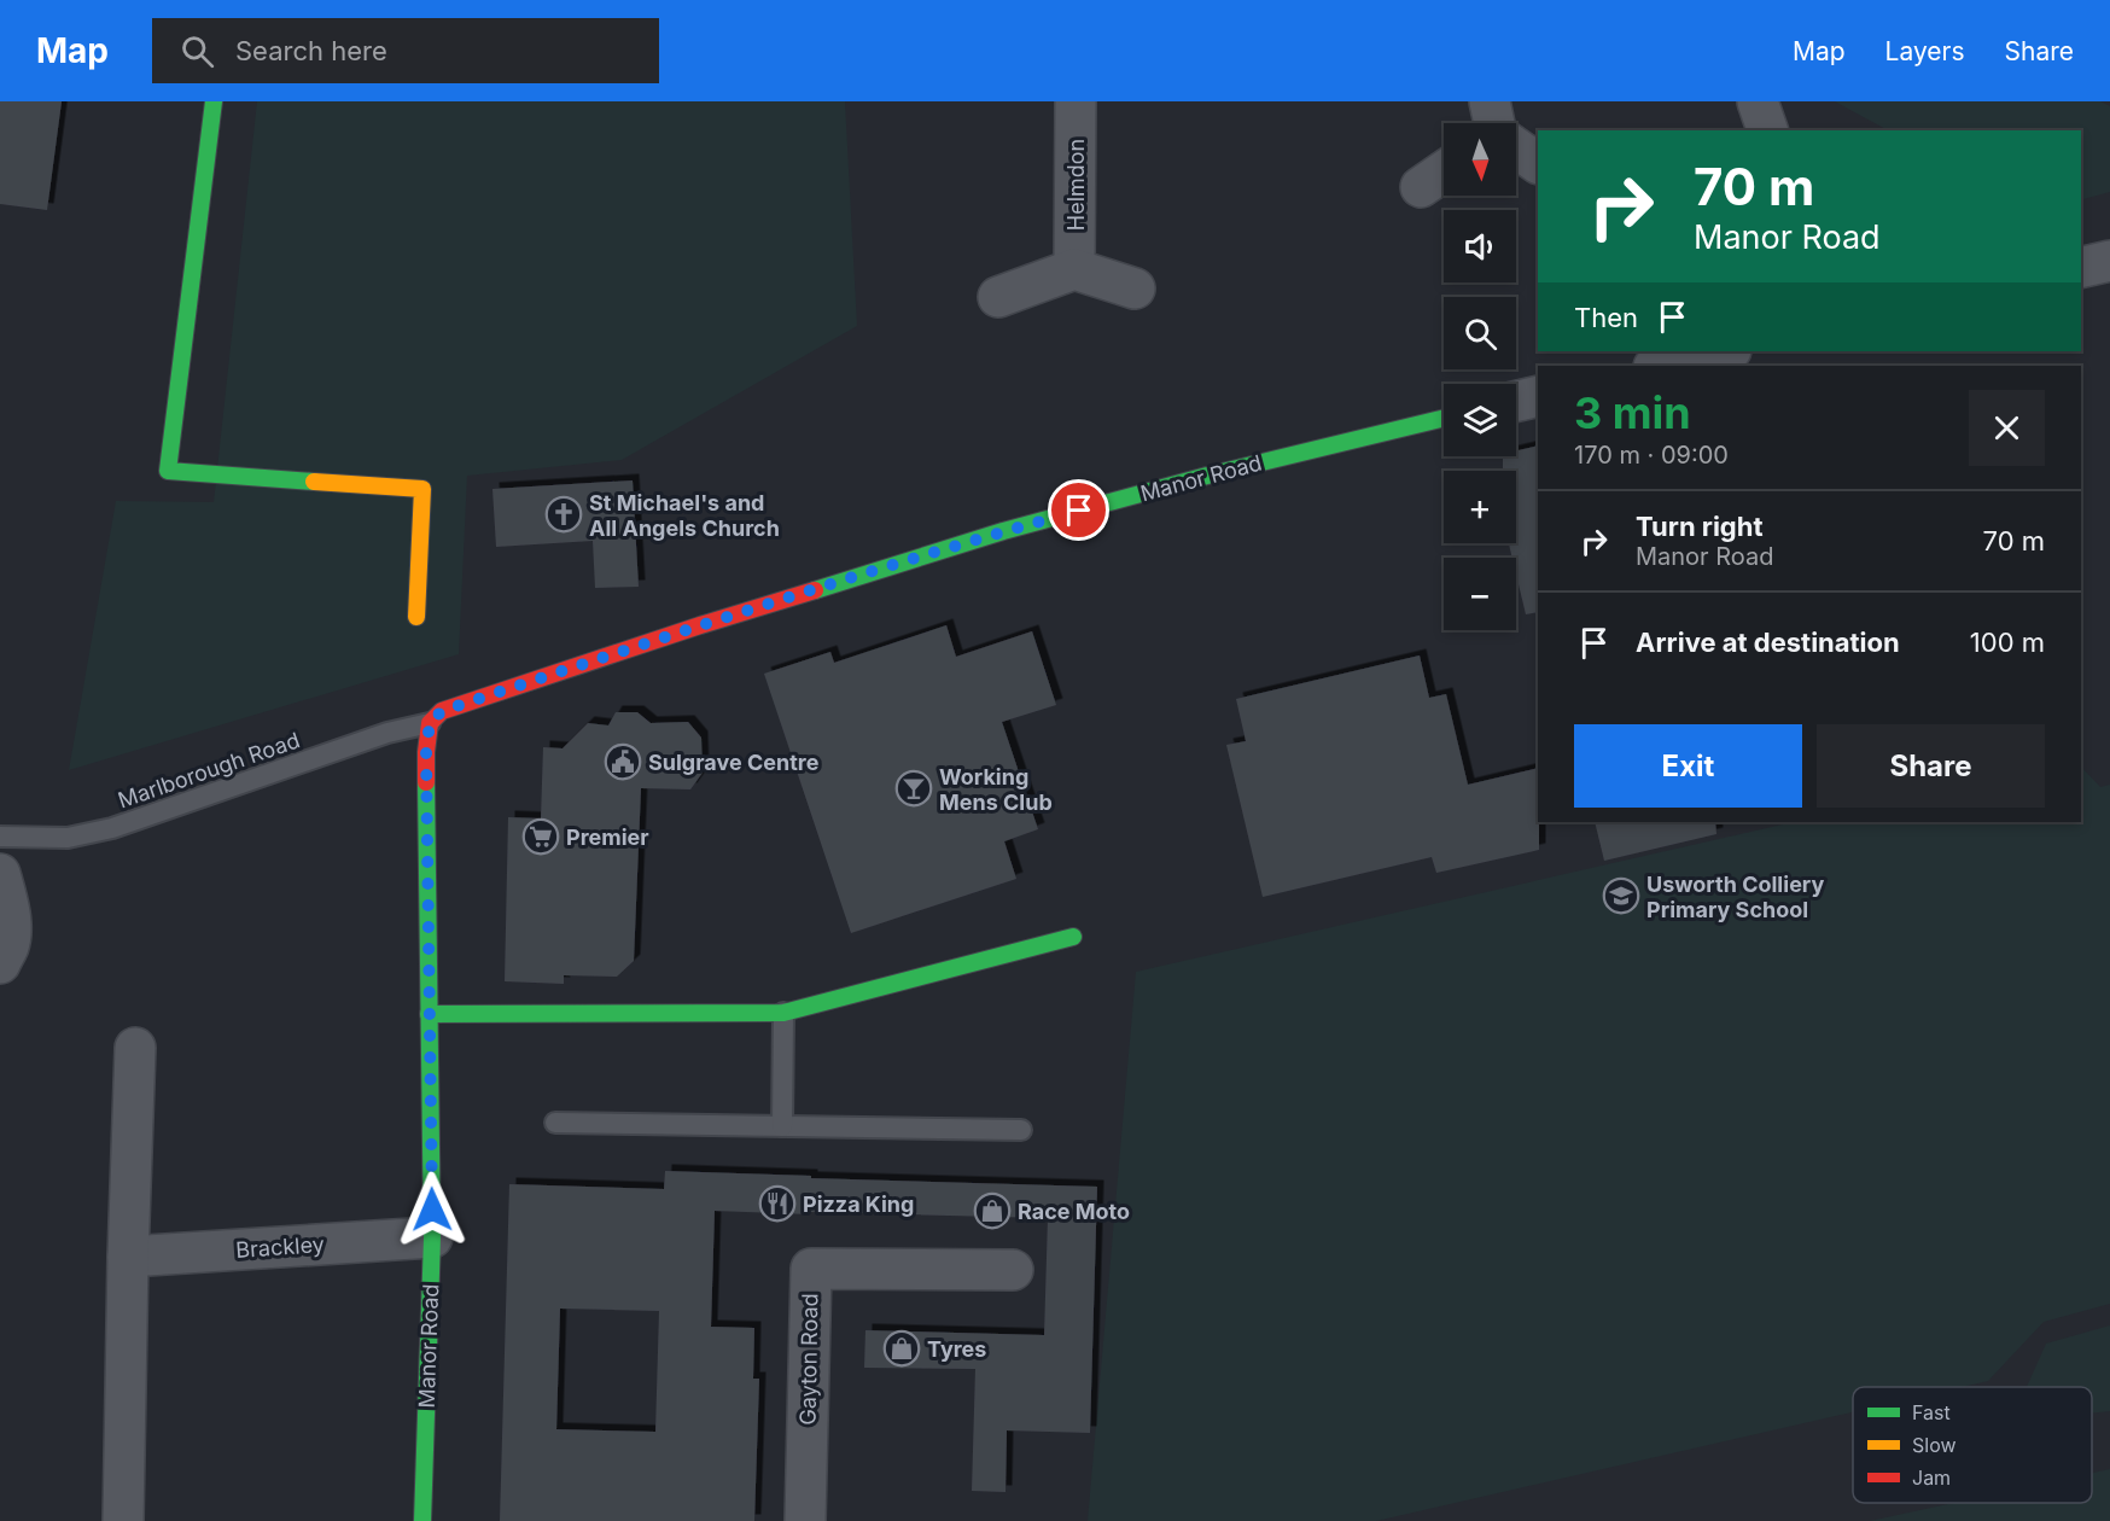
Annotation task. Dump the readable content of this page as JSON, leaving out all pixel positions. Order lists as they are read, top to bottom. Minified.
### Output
{"streets":{"street":["Helmdon","Manor Road","Brackley","Gayton Road"],"lane":["Marlborough Road"]},"crossings":[["Manor Road","Marlborough Road"],["Manor Road","Brackley"]],"places":{"church":["St Michael's and All Angels Church"],"public building":["Sulgrave Centre"],"bar":["Working Mens Club"],"supermarket":["Premier"],"school or university":["Usworth Colliery Primary School"],"restaurant":["Pizza King"],"shop":["Race Moto","Tyres"]},"legend":["Fast","Slow","Jam"],"north":"bottom","page":{"header":"Map","search":"Search here","nav":["Map","Layers","Share"],"map_buttons":["+","−"],"turn":["70 m","Manor Road"],"then":"Then","heading":["3 min","170 m · 09:00"],"list":[{"name":"Turn right","note":"Manor Road","value":"70 m"},{"name":"Arrive at destination","value":"100 m"}],"buttons":["Exit","Share"]}}
